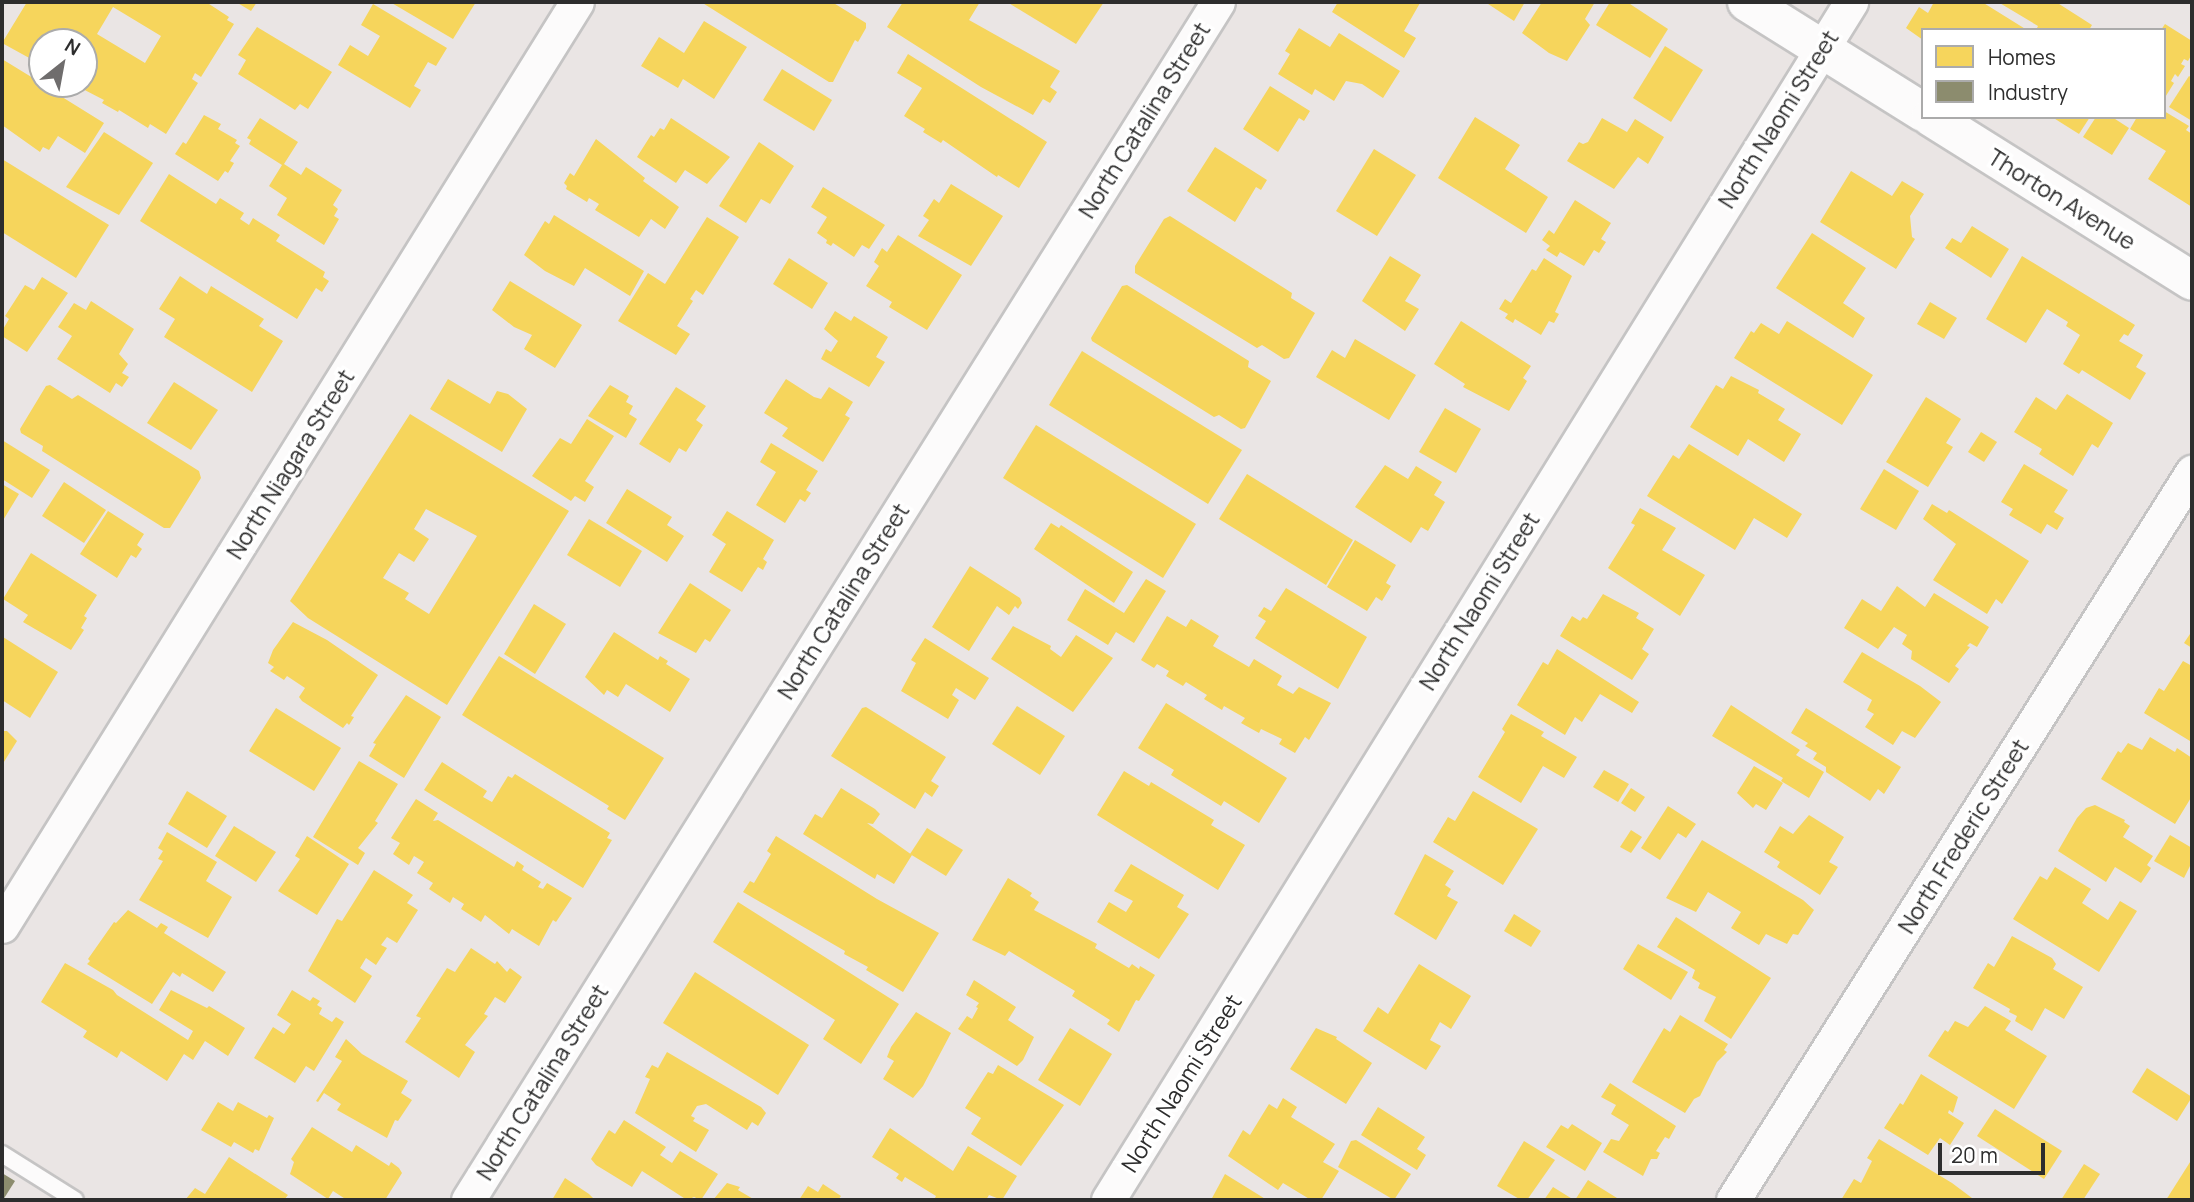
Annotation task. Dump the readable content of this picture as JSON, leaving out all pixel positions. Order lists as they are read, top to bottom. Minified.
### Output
{"streets":{"street":["North Naomi Street","North Catalina Street","Thorton Avenue","North Niagara Street","North Frederic Street"]},"legend":["Homes","Industry"],"scale_bar":"20 m","north":"top right"}
